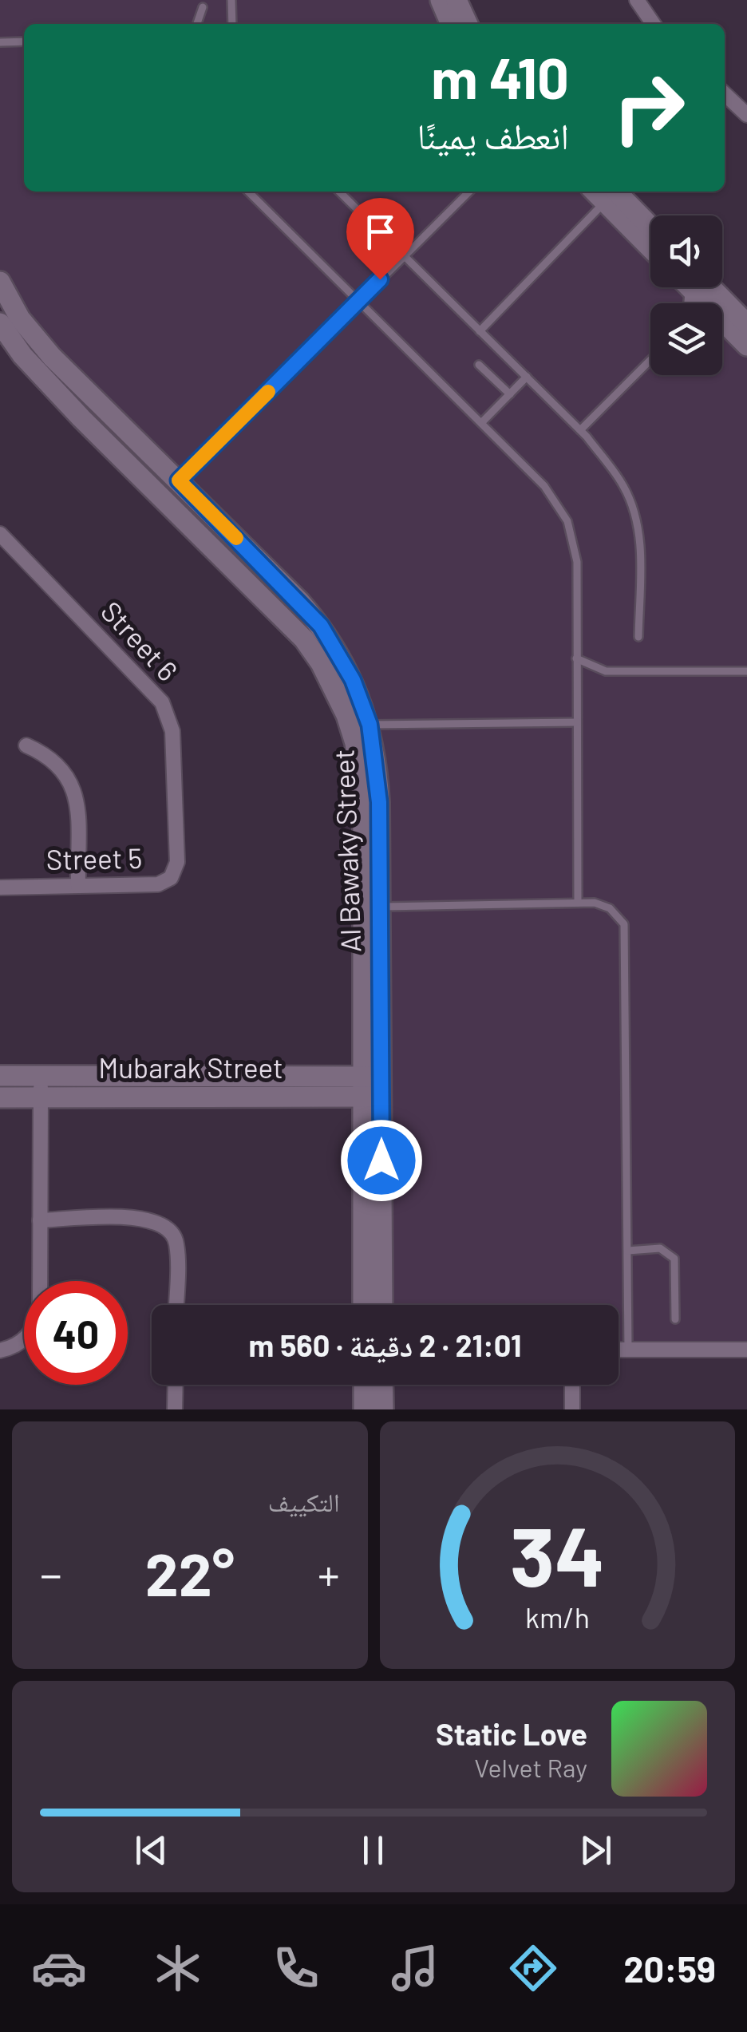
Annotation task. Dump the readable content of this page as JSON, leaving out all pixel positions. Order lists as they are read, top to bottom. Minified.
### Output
{"streets":{"street":["Street 6","Al Bawaky Street","Street 5","Mubarak Street"]},"crossings":[["Street 6","Street 5"],["Al Bawaky Street","Mubarak Street"]],"page":{"turn":["410 m","انعطف يمينًا"],"limit":"40","trip":"21:01 · 2 دقيقة · 560 m","tile":"التكييف","heat":["−","22°","+"],"song":["Static Love","Velvet Ray"],"tabs":"20:59","gauge":["34","km/h"]}}
